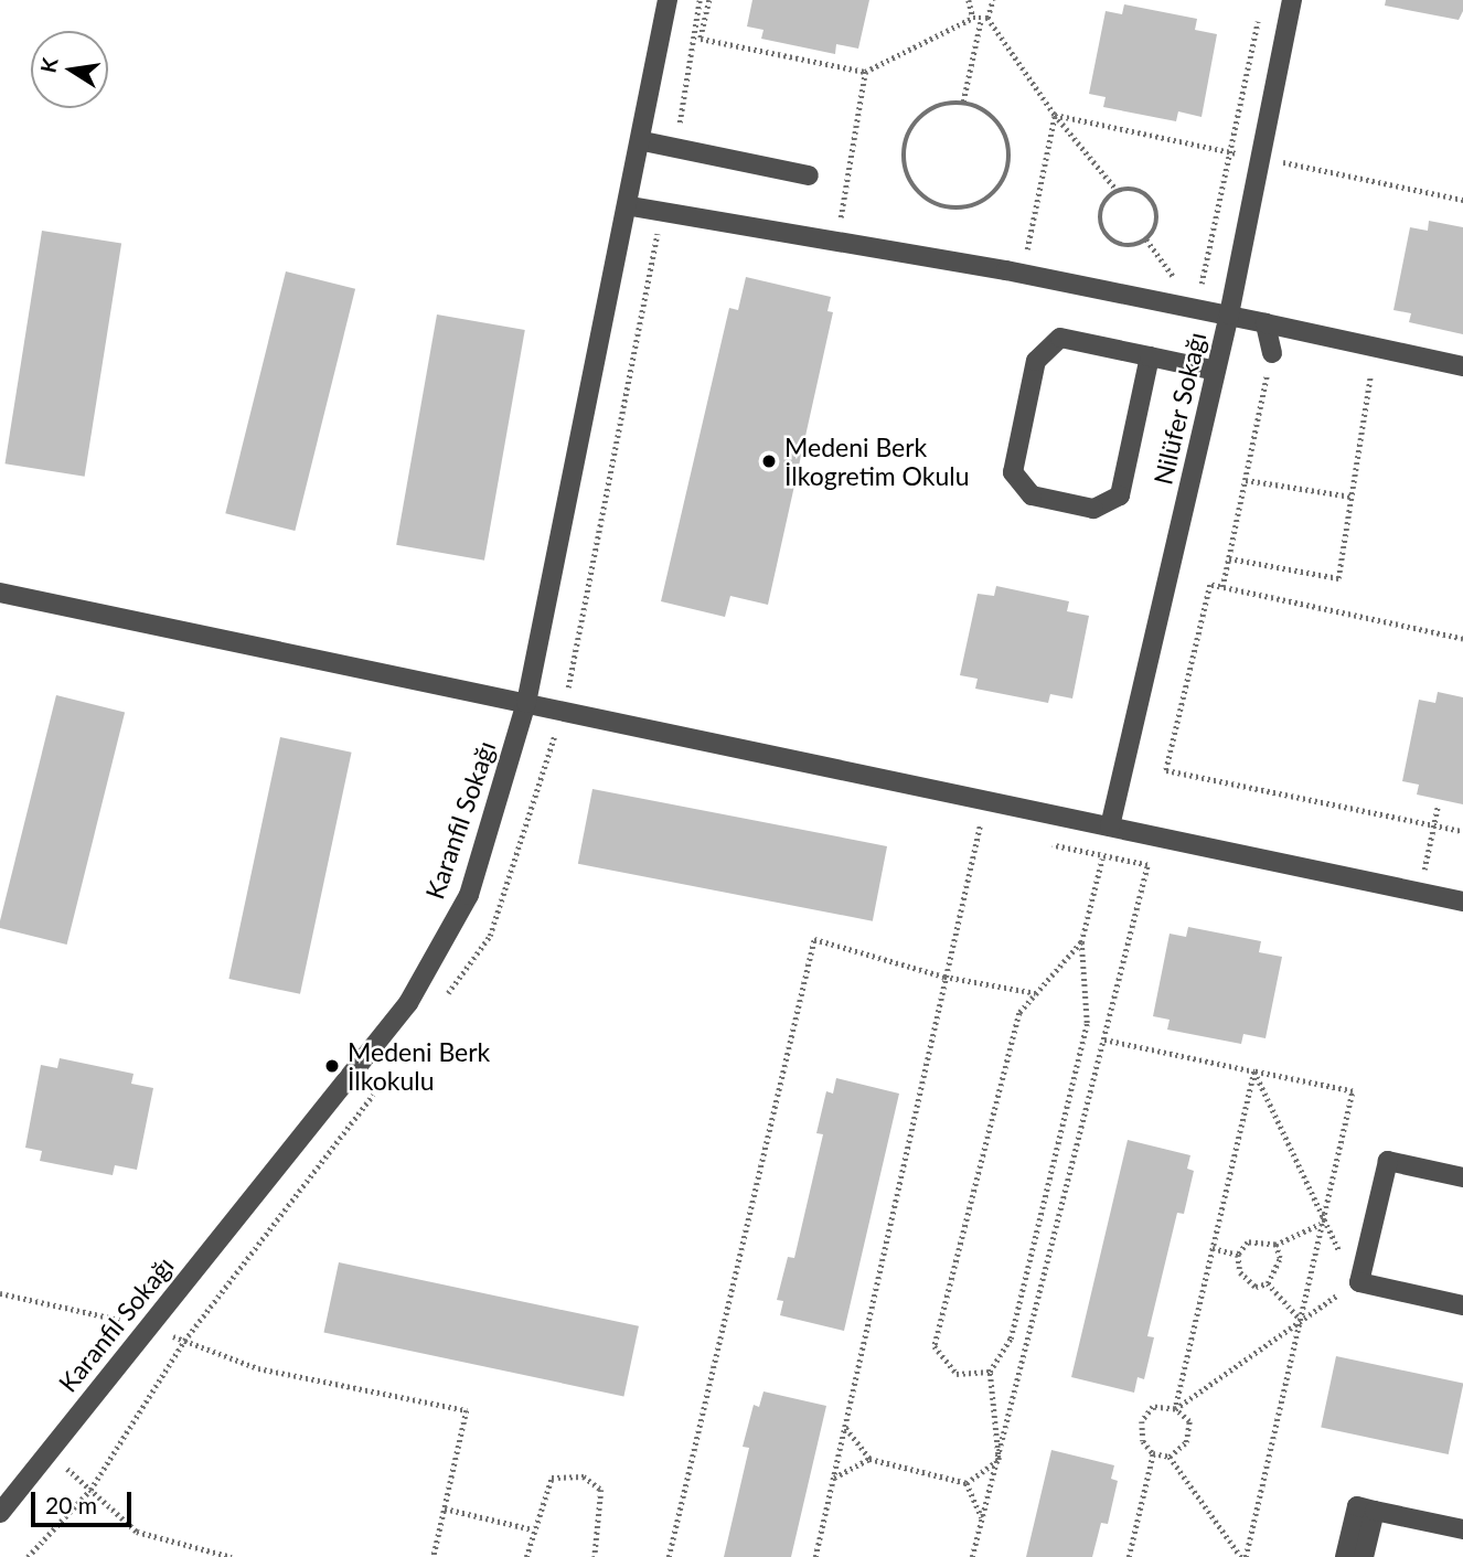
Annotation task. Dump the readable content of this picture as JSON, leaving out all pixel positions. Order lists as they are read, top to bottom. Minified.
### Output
{"streets":{"street":["Nilüfer Sokağı","Karanfil Sokağı"]},"places":["Medeni Berk İlkogretim Okulu","Medeni Berk İlkokulu"],"scale_bar":"20 m","north":"left"}
